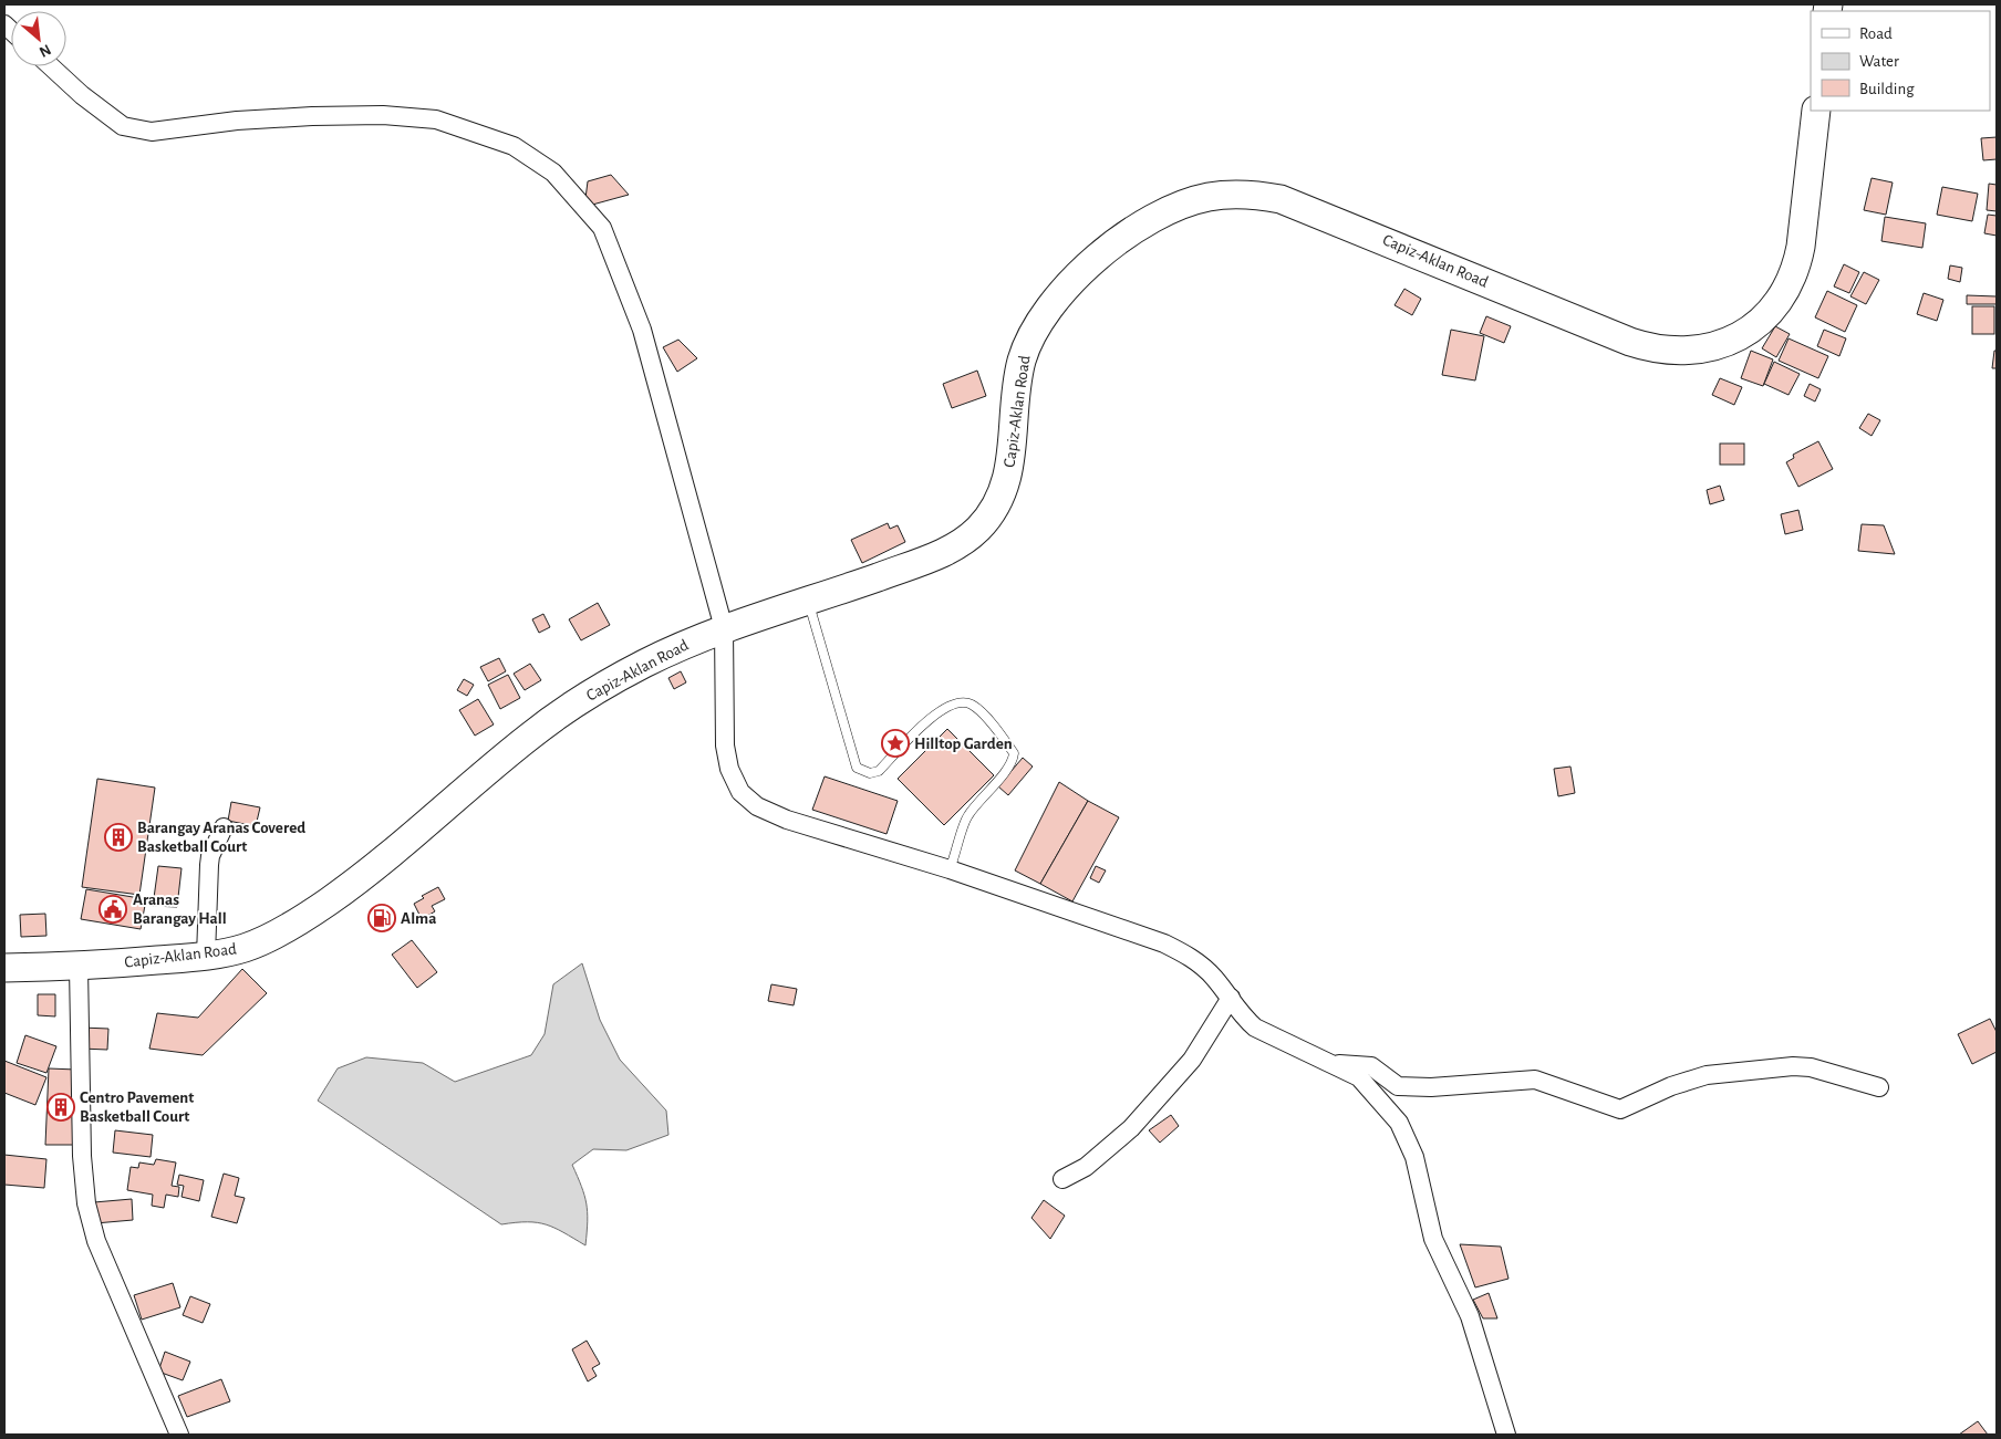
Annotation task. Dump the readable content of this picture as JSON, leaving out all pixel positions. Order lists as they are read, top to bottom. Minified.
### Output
{"streets":{"main road":["Capiz-Aklan Road"]},"places":{"place":["Hilltop Garden"],"building":["Barangay Aranas Covered Basketball Court","Centro Pavement Basketball Court"],"public building":["Aranas Barangay Hall"],"fuel station":["Alma"]},"legend":["Road","Water","Building"],"north":"bottom right"}
